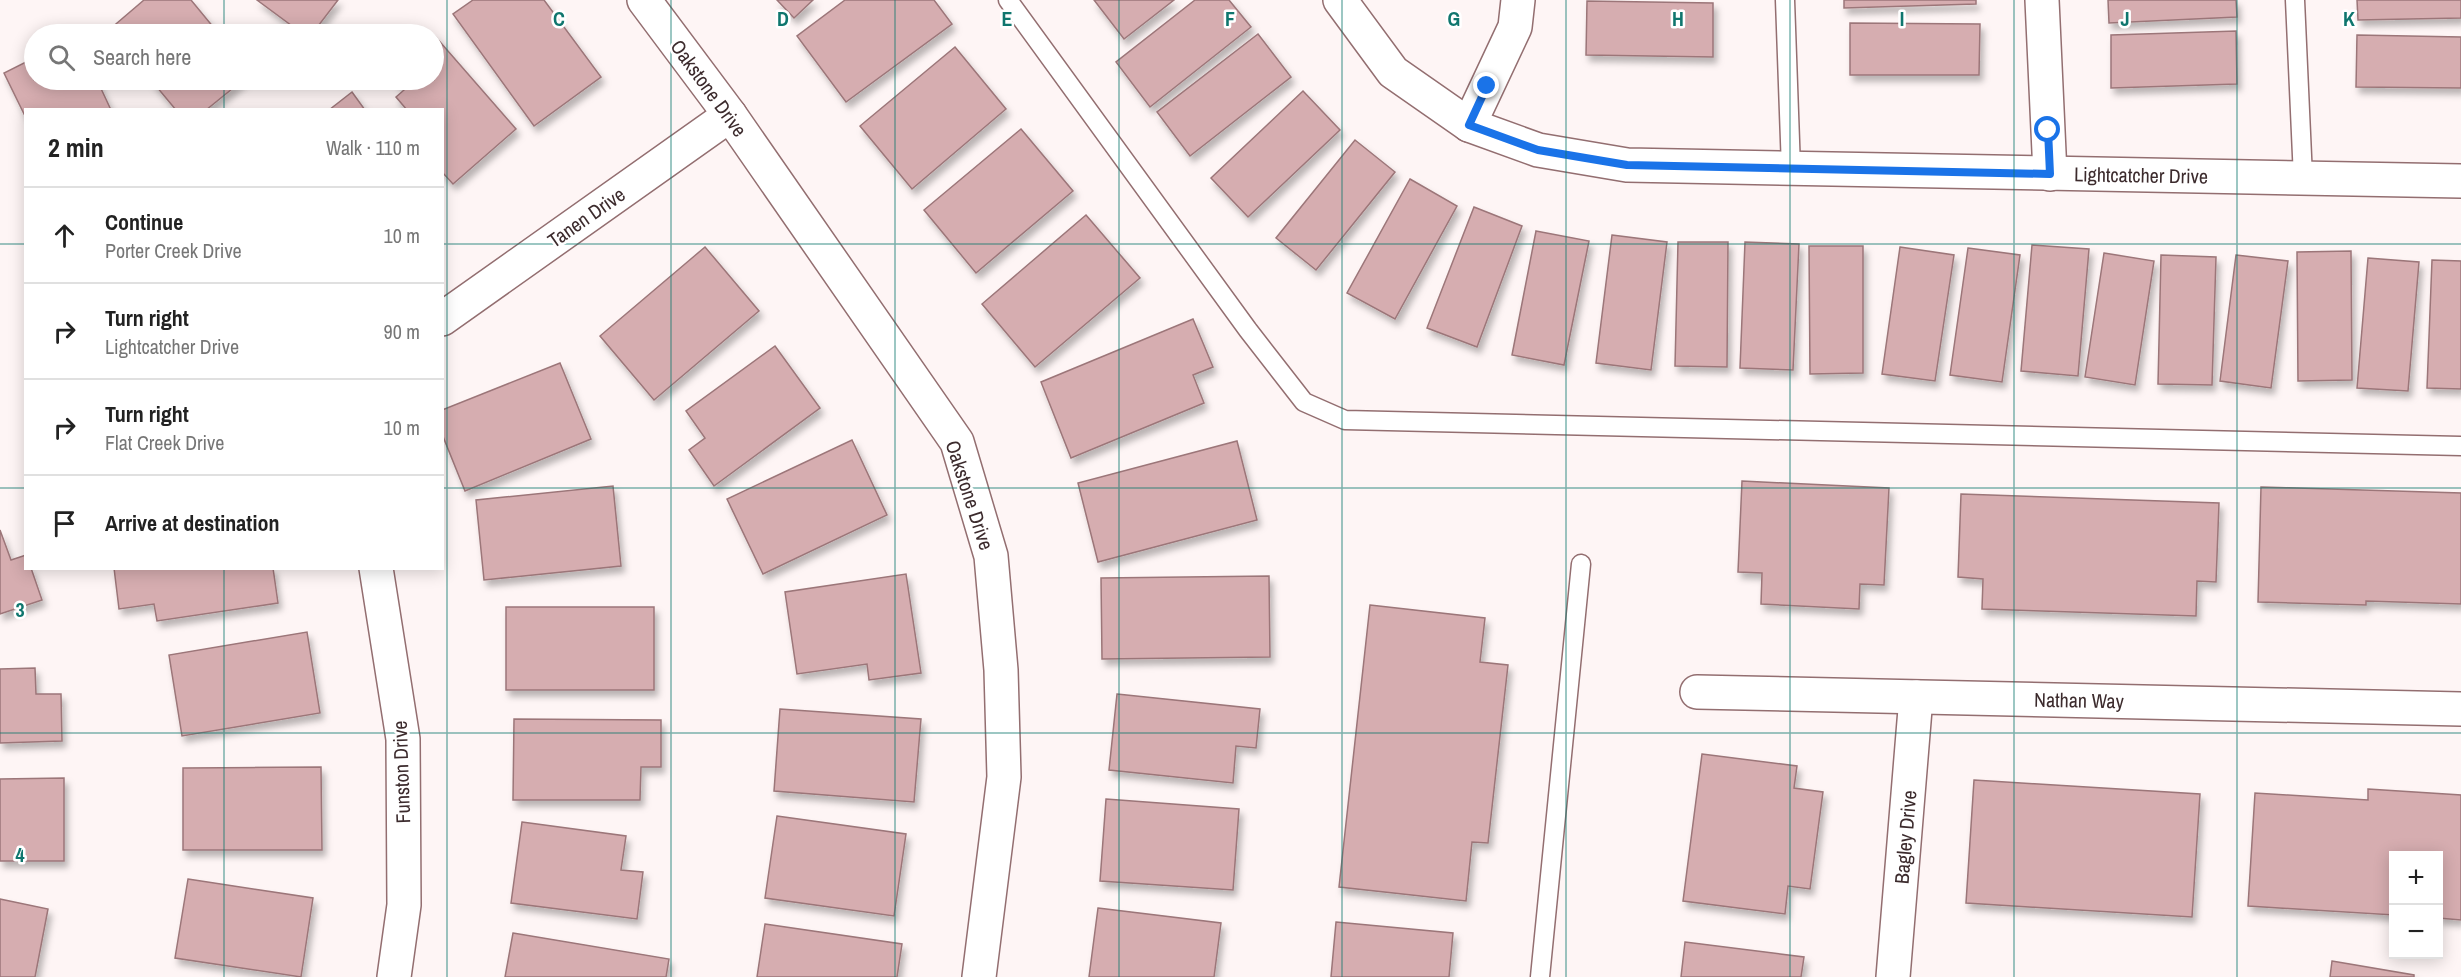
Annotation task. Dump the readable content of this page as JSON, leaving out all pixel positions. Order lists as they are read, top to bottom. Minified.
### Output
{"streets":{"street":["Oakstone Drive","Lightcatcher Drive","Tanen Drive","Nathan Way","Funston Drive","Bagley Drive"]},"crossings":[["Oakstone Drive","Tanen Drive"],["Nathan Way","Bagley Drive"]],"page":{"search":"Search here","heading":["2 min","Walk · 110 m"],"list":[["Continue","Porter Creek Drive","10 m"],["Turn right","Lightcatcher Drive","90 m"],["Turn right","Flat Creek Drive","10 m"],"Arrive at destination"],"map_buttons":["+","−"]},"grid":{"columns":["C","D","E","F","G","H","I","J","K"],"rows":["3","4"]}}
